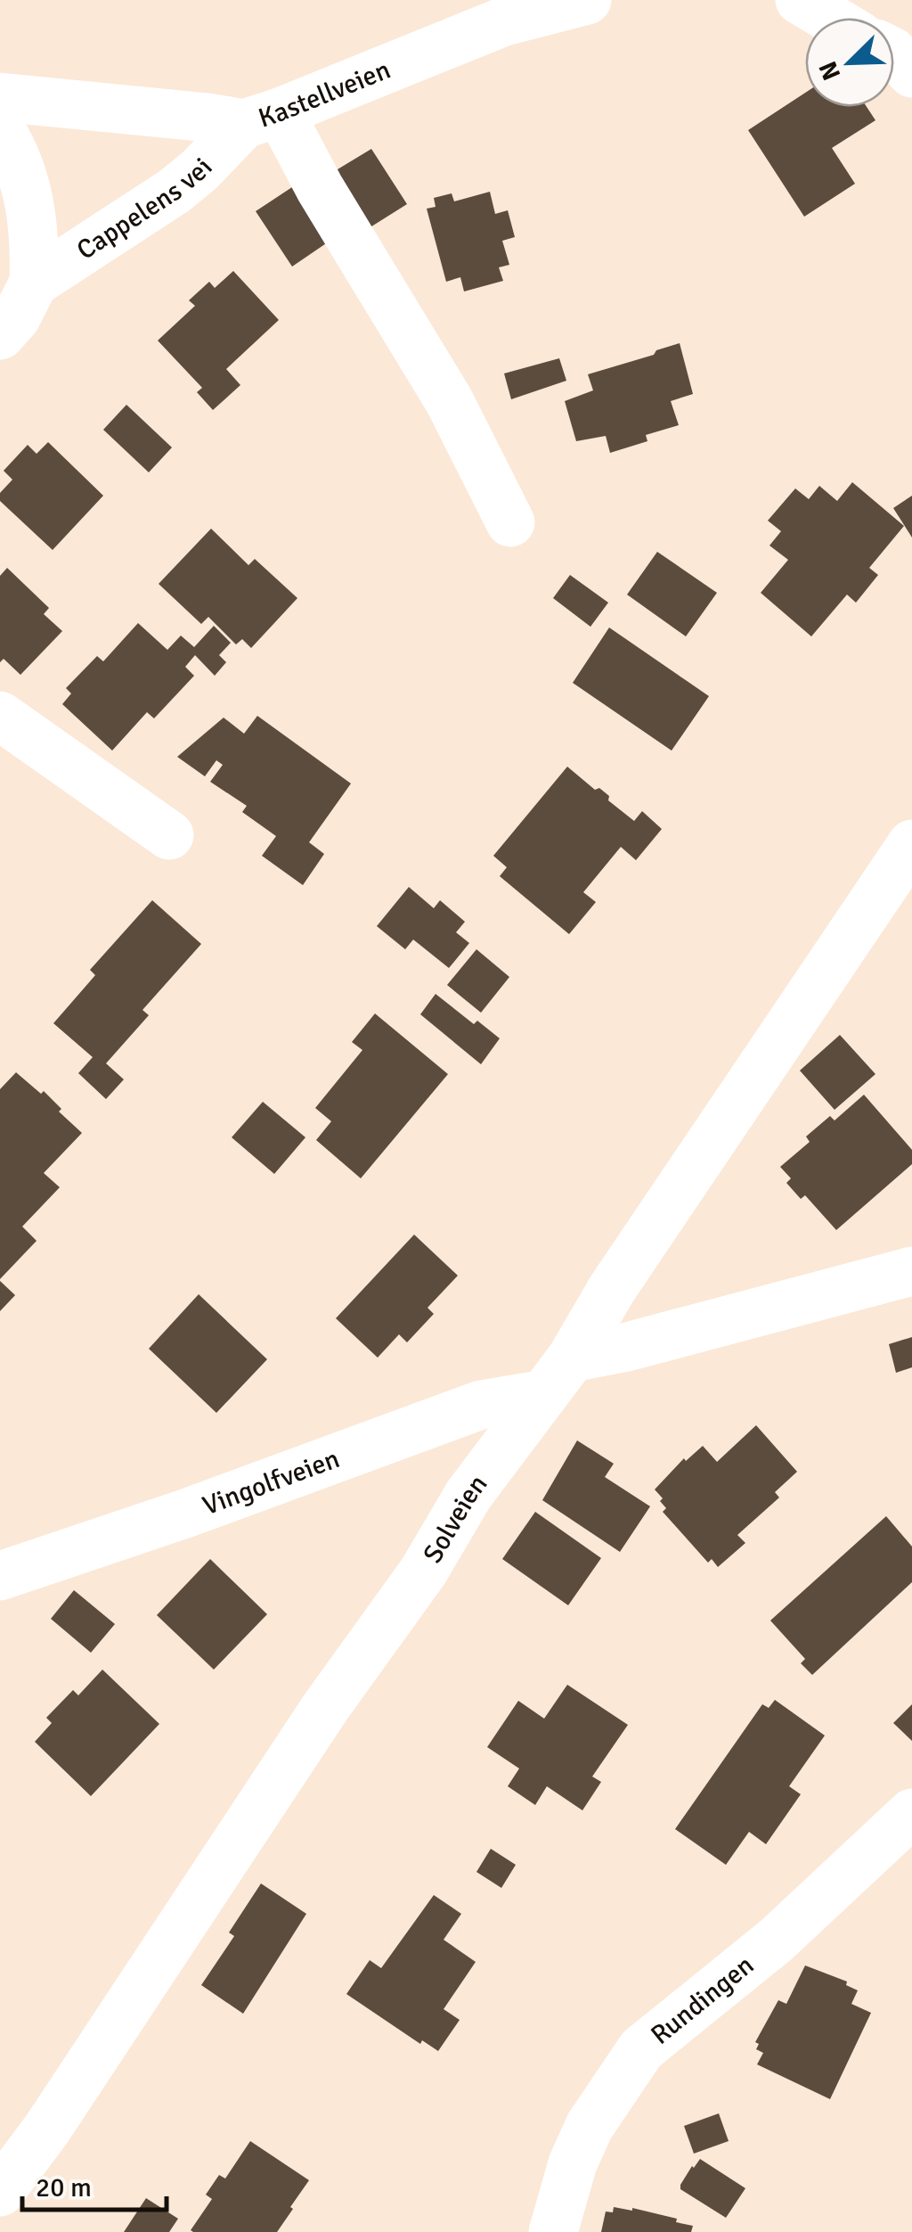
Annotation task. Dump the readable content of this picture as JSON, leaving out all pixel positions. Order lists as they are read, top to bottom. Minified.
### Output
{"streets":{"street":["Kastellveien","Cappelens vei","Vingolfveien","Solveien","Rundingen"]},"crossings":[["Kastellveien","Cappelens vei"],["Vingolfveien","Solveien"]],"scale_bar":"20 m","north":"bottom left"}
